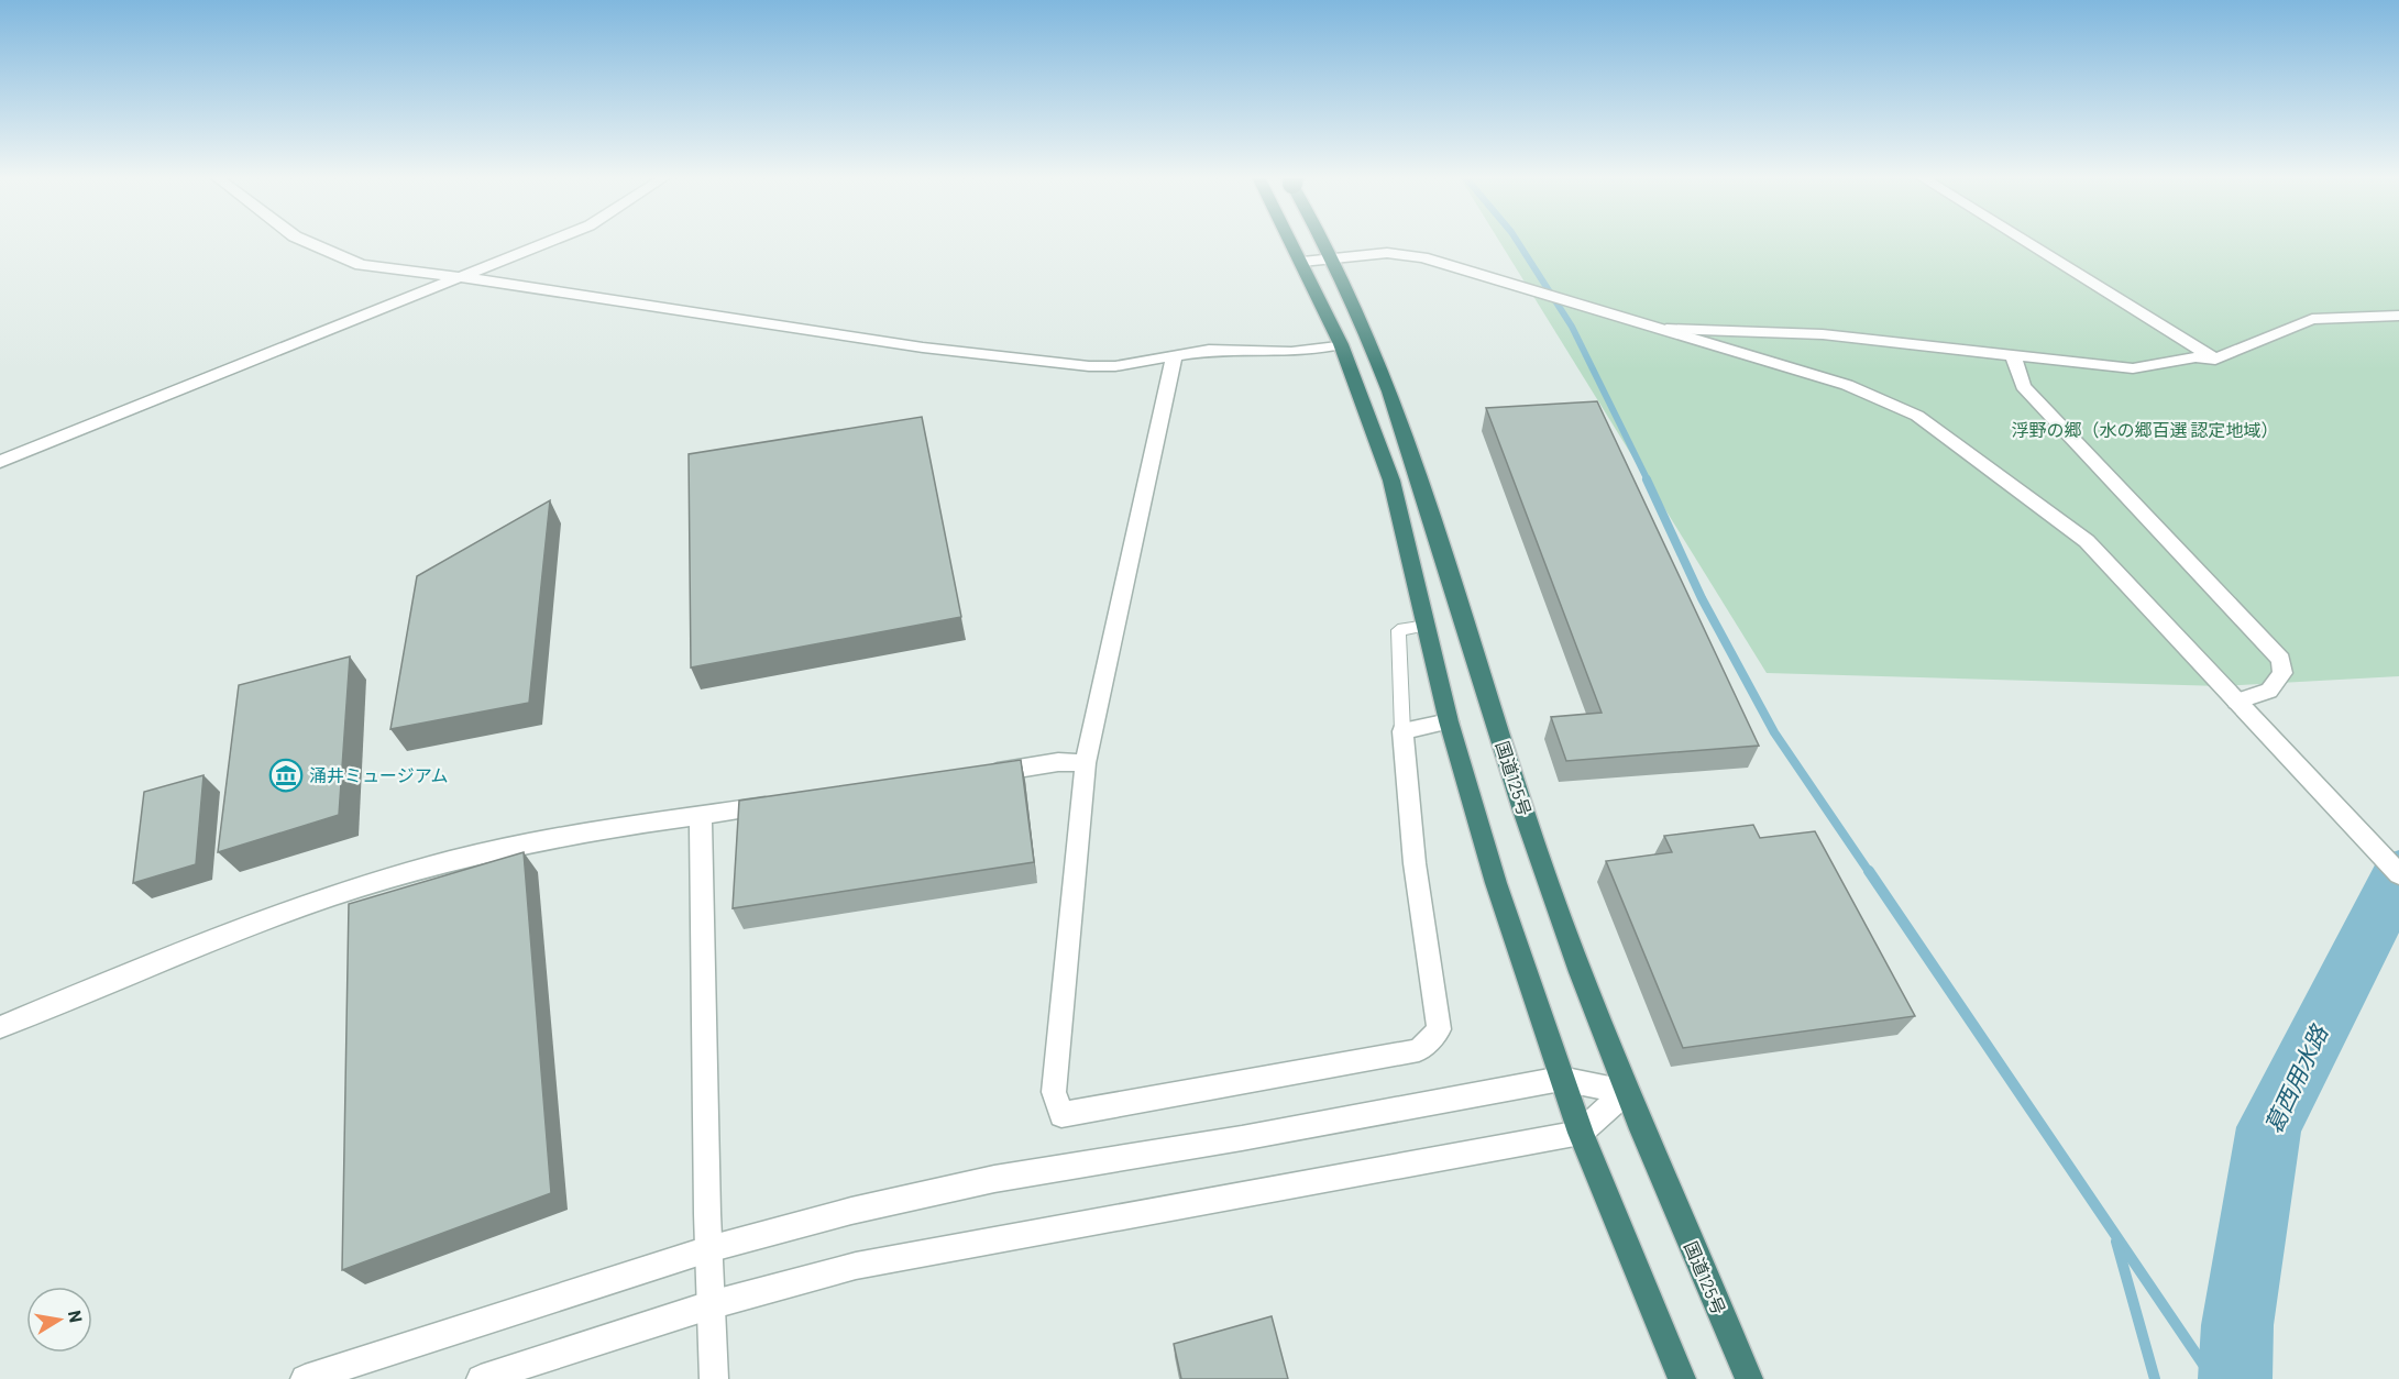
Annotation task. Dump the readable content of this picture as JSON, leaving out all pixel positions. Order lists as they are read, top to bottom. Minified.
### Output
{"streets":{"highway":["国道125号"]},"water":["葛西用水路"],"parks":["浮野の郷（水の郷百選 認定地域）"],"places":{"museum":["涌井ミュージアム"]},"north":"right"}
